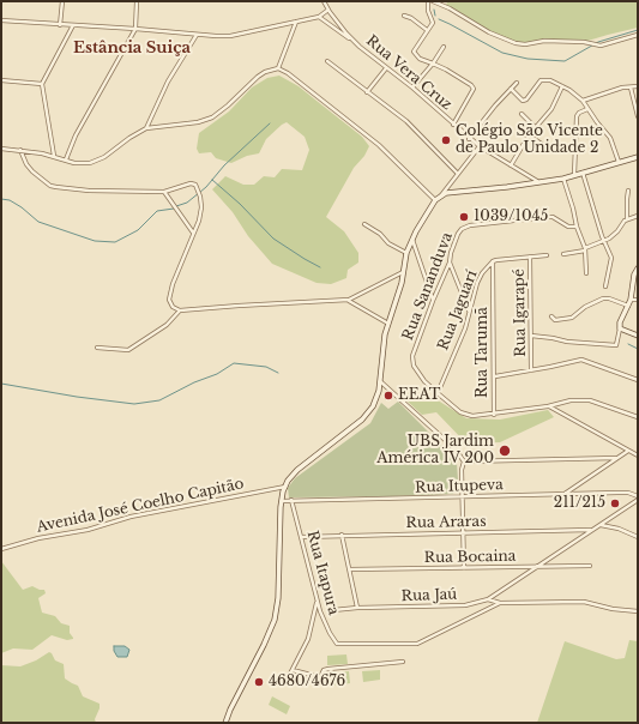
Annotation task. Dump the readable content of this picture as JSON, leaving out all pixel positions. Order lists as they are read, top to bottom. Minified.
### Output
{"streets":{"street":["Rua Vera Cruz","Rua Sananduva","Rua Jaguarí","Rua Igarapé","Rua Tarumã","Rua Itupeva","Avenida José Coelho Capitão","Rua Araras","Rua Bocaina","Rua Itapura","Rua Jaú"]},"crossings":[["Rua Sananduva","Rua Jaguarí"],["Rua Sananduva","Rua Tarumã"],["Rua Jaguarí","Rua Igarapé"],["Rua Jaguarí","Rua Tarumã"],["Rua Itupeva","Rua Itapura"],["Rua Araras","Rua Itapura"]],"districts":["Estância Suiça"],"places":["Colégio São Vicente de Paulo Unidade 2","1039/1045","EEAT","UBS Jardim América IV 200","211/215","4680/4676"]}
